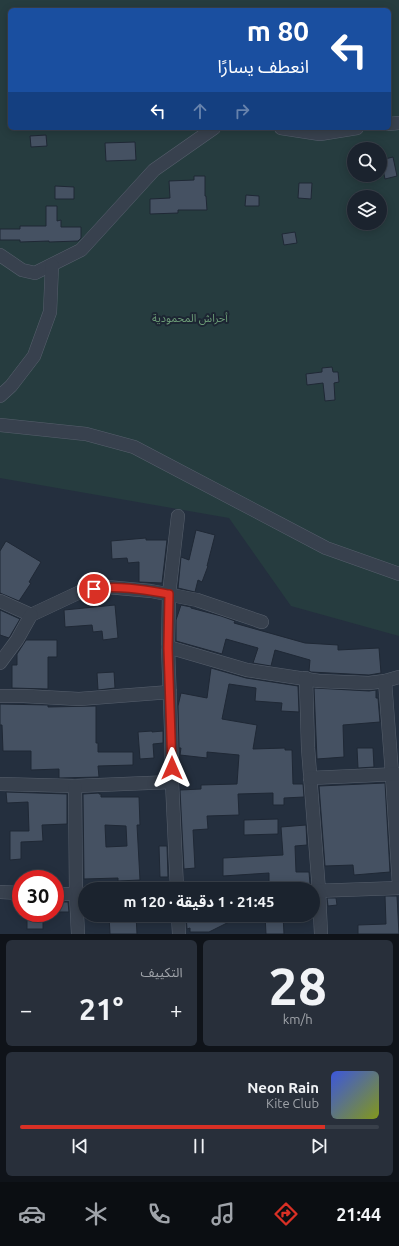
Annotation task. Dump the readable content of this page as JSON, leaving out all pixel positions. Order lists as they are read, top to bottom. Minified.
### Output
{"parks":["أحراش المحمودية"],"page":{"turn":["80 m","انعطف يسارًا"],"limit":"30","trip":"21:45 · 1 دقيقة · 120 m","tile":[["28","km/h"],"التكييف"],"heat":["−","21°","+"],"song":["Neon Rain","Kite Club"],"tabs":"21:44"}}
